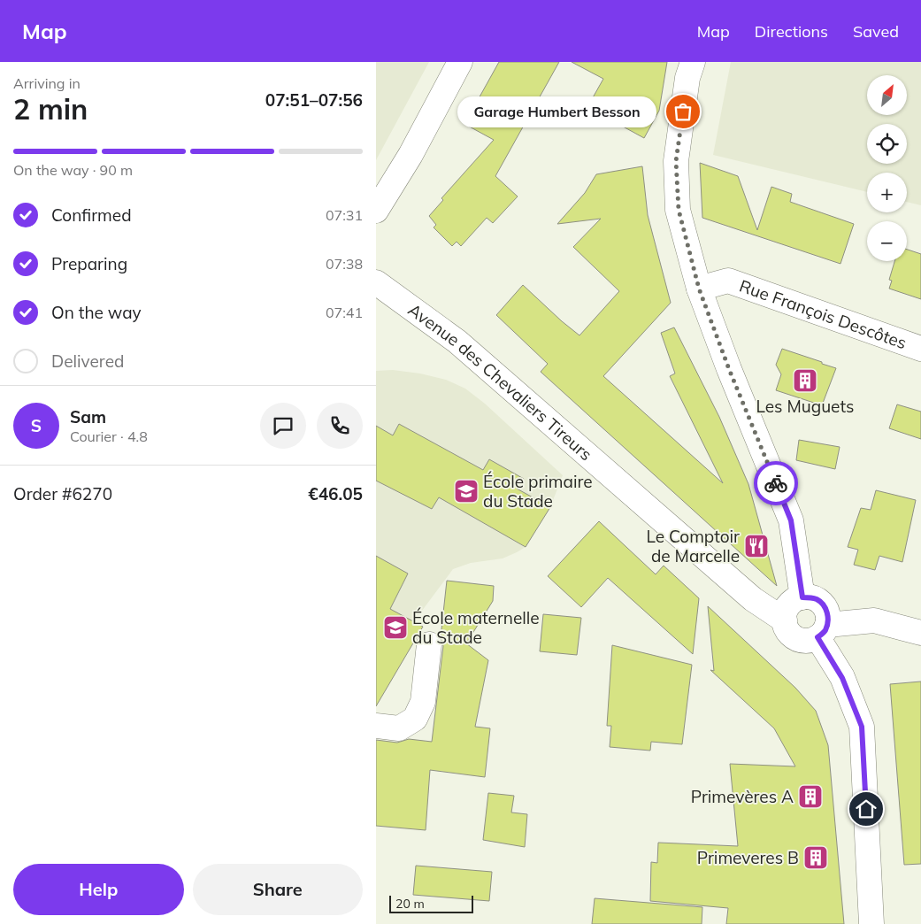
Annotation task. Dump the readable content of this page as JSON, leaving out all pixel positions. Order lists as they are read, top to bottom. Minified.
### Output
{"streets":{"street":["Rue François Descôtes","Avenue des Chevaliers Tireurs"]},"places":{"other":["Garage Humbert Besson"],"building":["Les Muguets","Primevères A","Primeveres B"],"school or university":["École primaire du Stade","École maternelle du Stade"],"restaurant":["Le Comptoir de Marcelle"]},"scale_bar":"20 m","north":"top right","page":{"header":"Map","nav":["Map","Directions","Saved"],"heading":["2 min","Arriving in","07:51–07:56"],"panel":["Sam","Courier · 4.8","Order #6270","€46.05"],"map_buttons":["+","−"],"bubble":"Garage Humbert Besson","bar":"On the way · 90 m","list":[["Confirmed","07:31"],["Preparing","07:38"],["On the way","07:41"],"Delivered"],"round":"S","buttons":["Help","Share"],"scale":"20 m"}}
